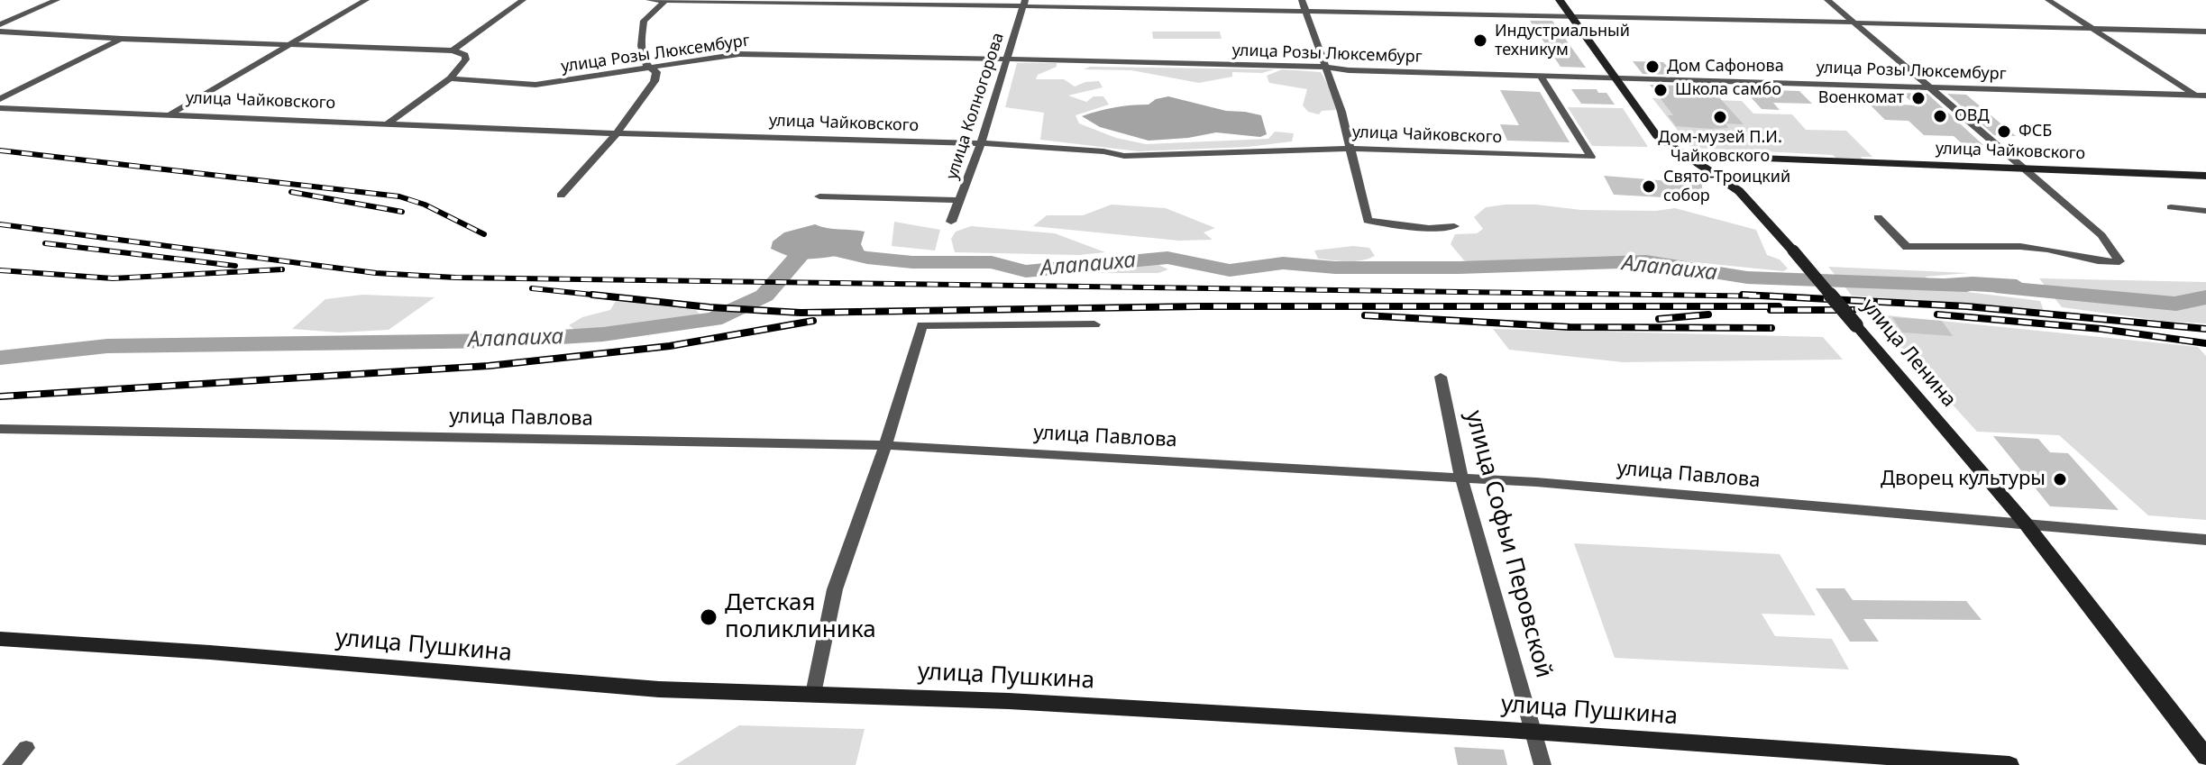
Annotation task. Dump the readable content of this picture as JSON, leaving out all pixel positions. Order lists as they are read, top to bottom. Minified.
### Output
{"streets":{"street":["улица Розы Люксембург","улица Чайковского","улица Колногорова","улица Ленина","улица Павлова","улица Софьи Перовской","улица Пушкина"]},"crossings":[["улица Розы Люксембург","улица Чайковского"],["улица Розы Люксембург","улица Колногорова"],["улица Розы Люксембург","улица Ленина"],["улица Чайковского","улица Колногорова"],["улица Чайковского","улица Ленина"],["улица Ленина","улица Павлова"],["улица Павлова","улица Софьи Перовской"],["улица Софьи Перовской","улица Пушкина"]],"water":["Алапаиха"],"places":["Индустриальный техникум","Дом Сафонова","Школа самбо","Военкомат","ОВД","Дом-музей П.И. Чайковского","ФСБ","Свято-Троицкий собор","Дворец культуры","Детская поликлиника"]}
